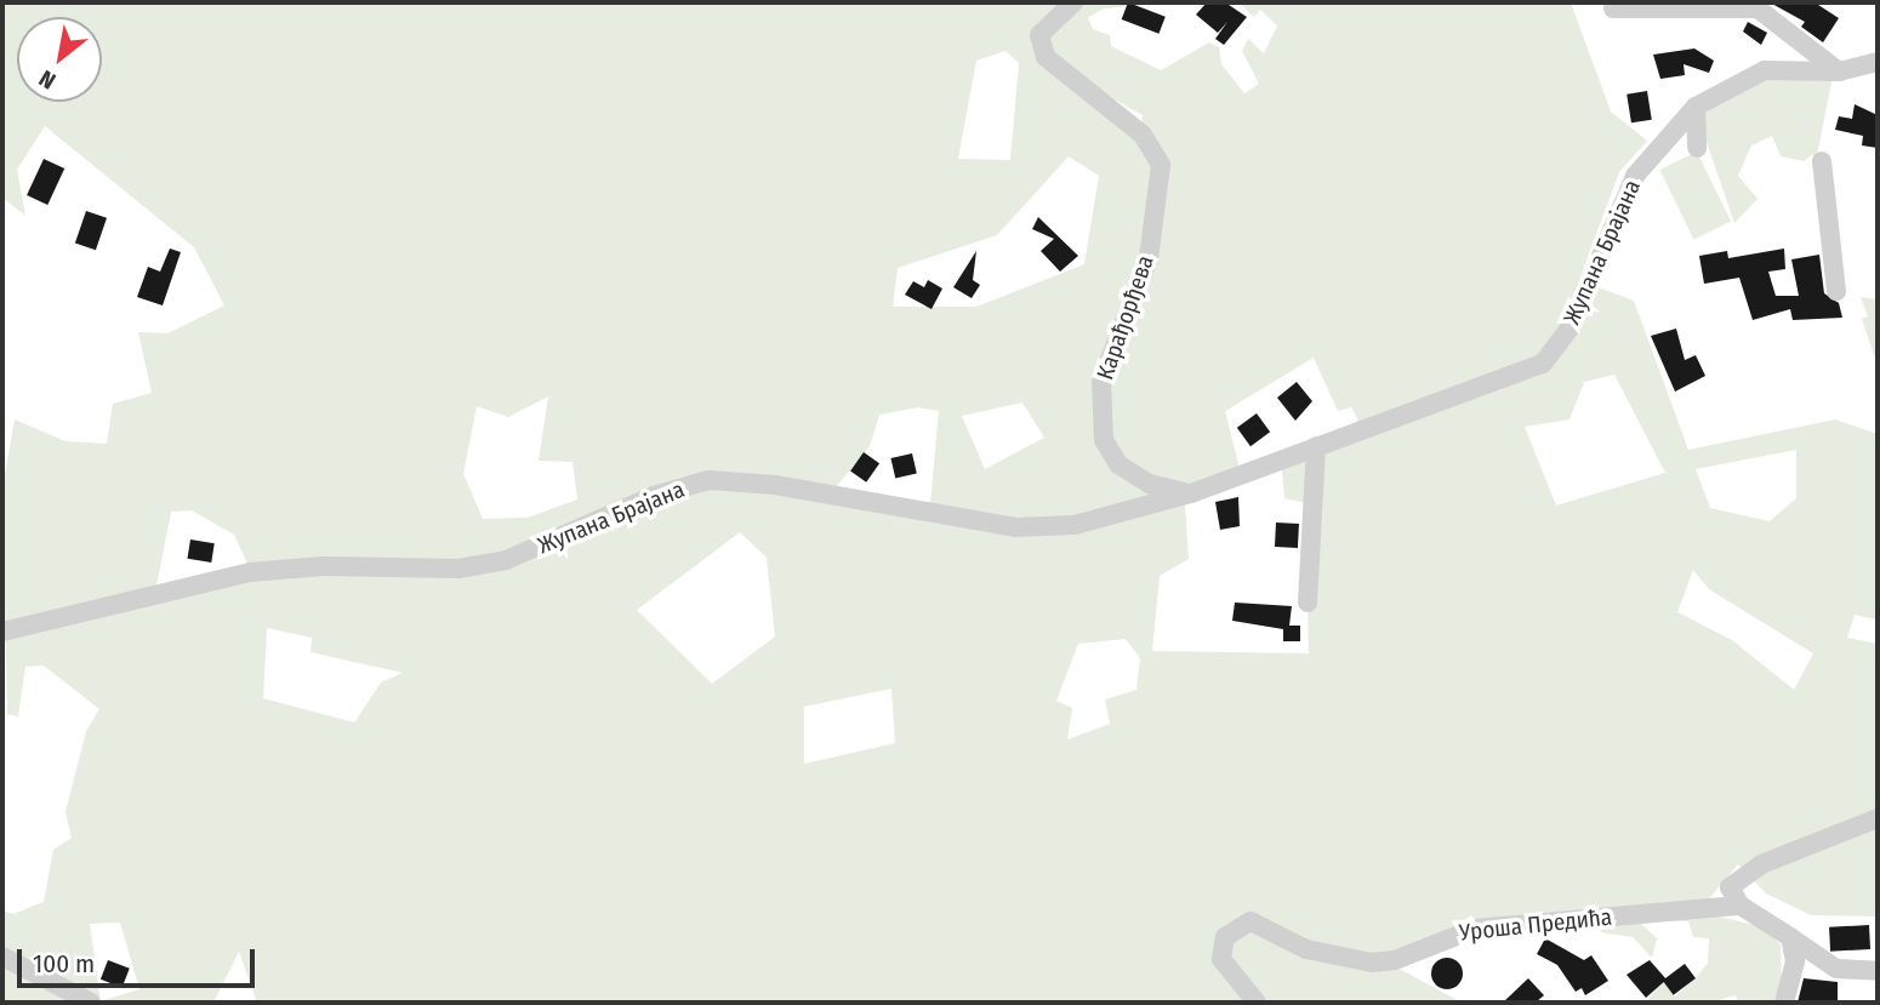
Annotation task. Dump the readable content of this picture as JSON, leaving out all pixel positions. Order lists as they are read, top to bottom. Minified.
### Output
{"streets":{"street":["Жупана Брајана","Карађорђева","Уроша Предића"]},"crossings":[["Жупана Брајана","Карађорђева"]],"scale_bar":"100 m","north":"bottom left"}
